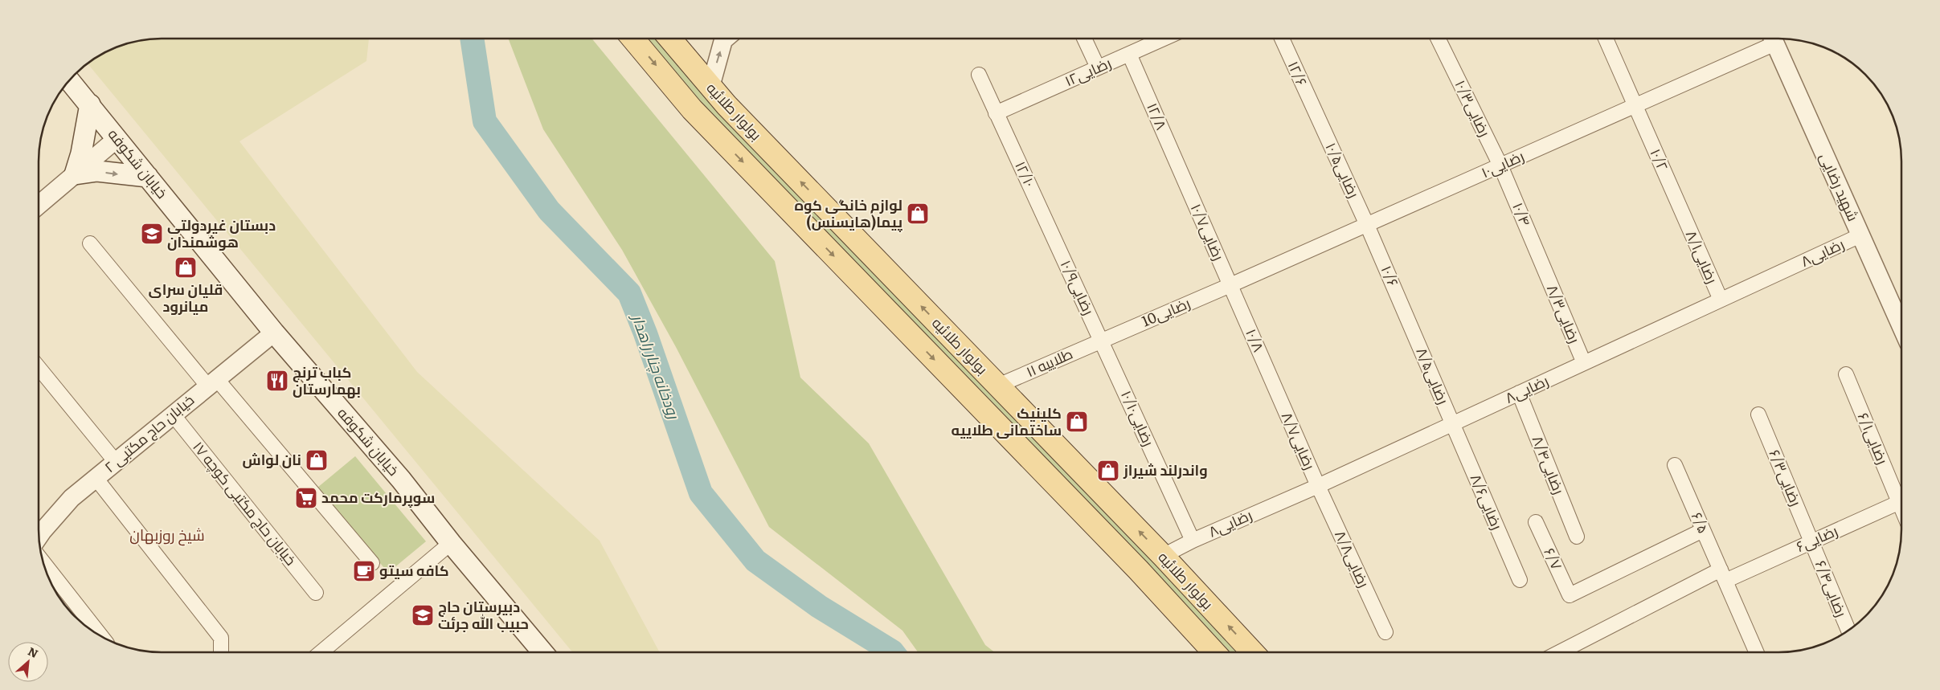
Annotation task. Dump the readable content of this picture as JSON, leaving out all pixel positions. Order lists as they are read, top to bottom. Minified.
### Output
{"streets":{"main road":["بولوار طلائیه","خیابان شکوفه"],"street":["رضایی۱۲","۱۲/۶","رضایی۱۰/۳","۱۲/۸","۱۰/۲","رضایی۱۰","رضایی۱۰/۵","۱۲/۱۰","شهید رضایی","۱۰/۴","رضایی۱۰/۷","رضایی۸","رضایی۸/۱","۱۰/۶","رضایی۱۰/۹","رضایی10","رضایی۸/۳","۱۰/۸","طلاییه ۱۱","رضایی۸/۵","رضایی۱۰/۱۰","خیابان حاج مکتبی ۲","رضایی۶/۱","رضایی۸/۷","رضایی۸/۴","رضایی۶/۳","رضایی۸/۶","خیابان حاج مکتبی کوچه ۱۷","۶/۵","رضایی۶","رضایی۸/۸","۶/۷","رضایی۶/۴"]},"crossings":[["رضایی۱۲","۱۲/۸"],["رضایی۱۲","۱۲/۱۰"],["۱۲/۶","رضایی۱۰/۵"],["رضایی۱۰/۳","رضایی۱۰"],["رضایی۱۰/۳","۱۰/۴"],["بولوار طلائیه","رضایی۸"],["بولوار طلائیه","طلاییه ۱۱"],["۱۲/۸","رضایی۱۰/۷"],["۱۰/۲","رضایی۱۰"],["۱۰/۲","رضایی۸/۱"],["خیابان شکوفه","خیابان حاج مکتبی ۲"],["رضایی۱۰","رضایی۱۰/۵"],["رضایی۱۰","۱۰/۴"],["رضایی۱۰","رضایی۱۰/۷"],["رضایی۱۰","۱۰/۶"],["رضایی۱۰","رضایی10"],["رضایی۱۰","۱۰/۸"],["رضایی۱۰/۵","۱۰/۶"],["۱۲/۱۰","رضایی۱۰/۹"],["شهید رضایی","رضایی۸"],["۱۰/۴","رضایی۸/۳"],["رضایی۱۰/۷","رضایی10"],["رضایی۱۰/۷","۱۰/۸"],["رضایی۸","رضایی۸/۱"],["رضایی۸","رضایی۸/۳"],["رضایی۸","رضایی۸/۵"],["رضایی۸","رضایی۱۰/۱۰"],["رضایی۸","رضایی۸/۷"],["رضایی۸","رضایی۸/۴"],["رضایی۸","رضایی۸/۶"],["رضایی۸","رضایی۸/۸"],["۱۰/۶","رضایی۸/۵"],["رضایی۱۰/۹","رضایی10"],["رضایی۱۰/۹","طلاییه ۱۱"],["رضایی۱۰/۹","رضایی۱۰/۱۰"],["رضایی10","۱۰/۸"],["رضایی10","طلاییه ۱۱"],["رضایی10","رضایی۱۰/۱۰"],["۱۰/۸","رضایی۸/۷"],["طلاییه ۱۱","رضایی۱۰/۱۰"],["رضایی۸/۵","رضایی۸/۶"],["خیابان حاج مکتبی ۲","خیابان حاج مکتبی کوچه ۱۷"],["رضایی۸/۷","رضایی۸/۸"],["رضایی۶/۳","رضایی۶"],["رضایی۶/۳","رضایی۶/۴"],["۶/۵","رضایی۶"],["۶/۵","۶/۷"],["رضایی۶","رضایی۶/۴"]],"districts":["شیخ روزبهان"],"water":["رودخانه چنار راهدار"],"places":{"shop":["لوازم خانگی کوه پیما(هایسنس)","قلیان سرای میانرود","کلینیک ساختمانی طلاییه","نان لواش","واندرلند شیراز"],"school or university":["دبستان غیردولتی هوشمندان","دبیرستان حاج حبیب الله جرئت"],"restaurant":["کباب ترنج بهمارستان"],"supermarket":["سوپرمارکت محمد"],"cafe":["کافه سیتو"]},"north":"top right"}
